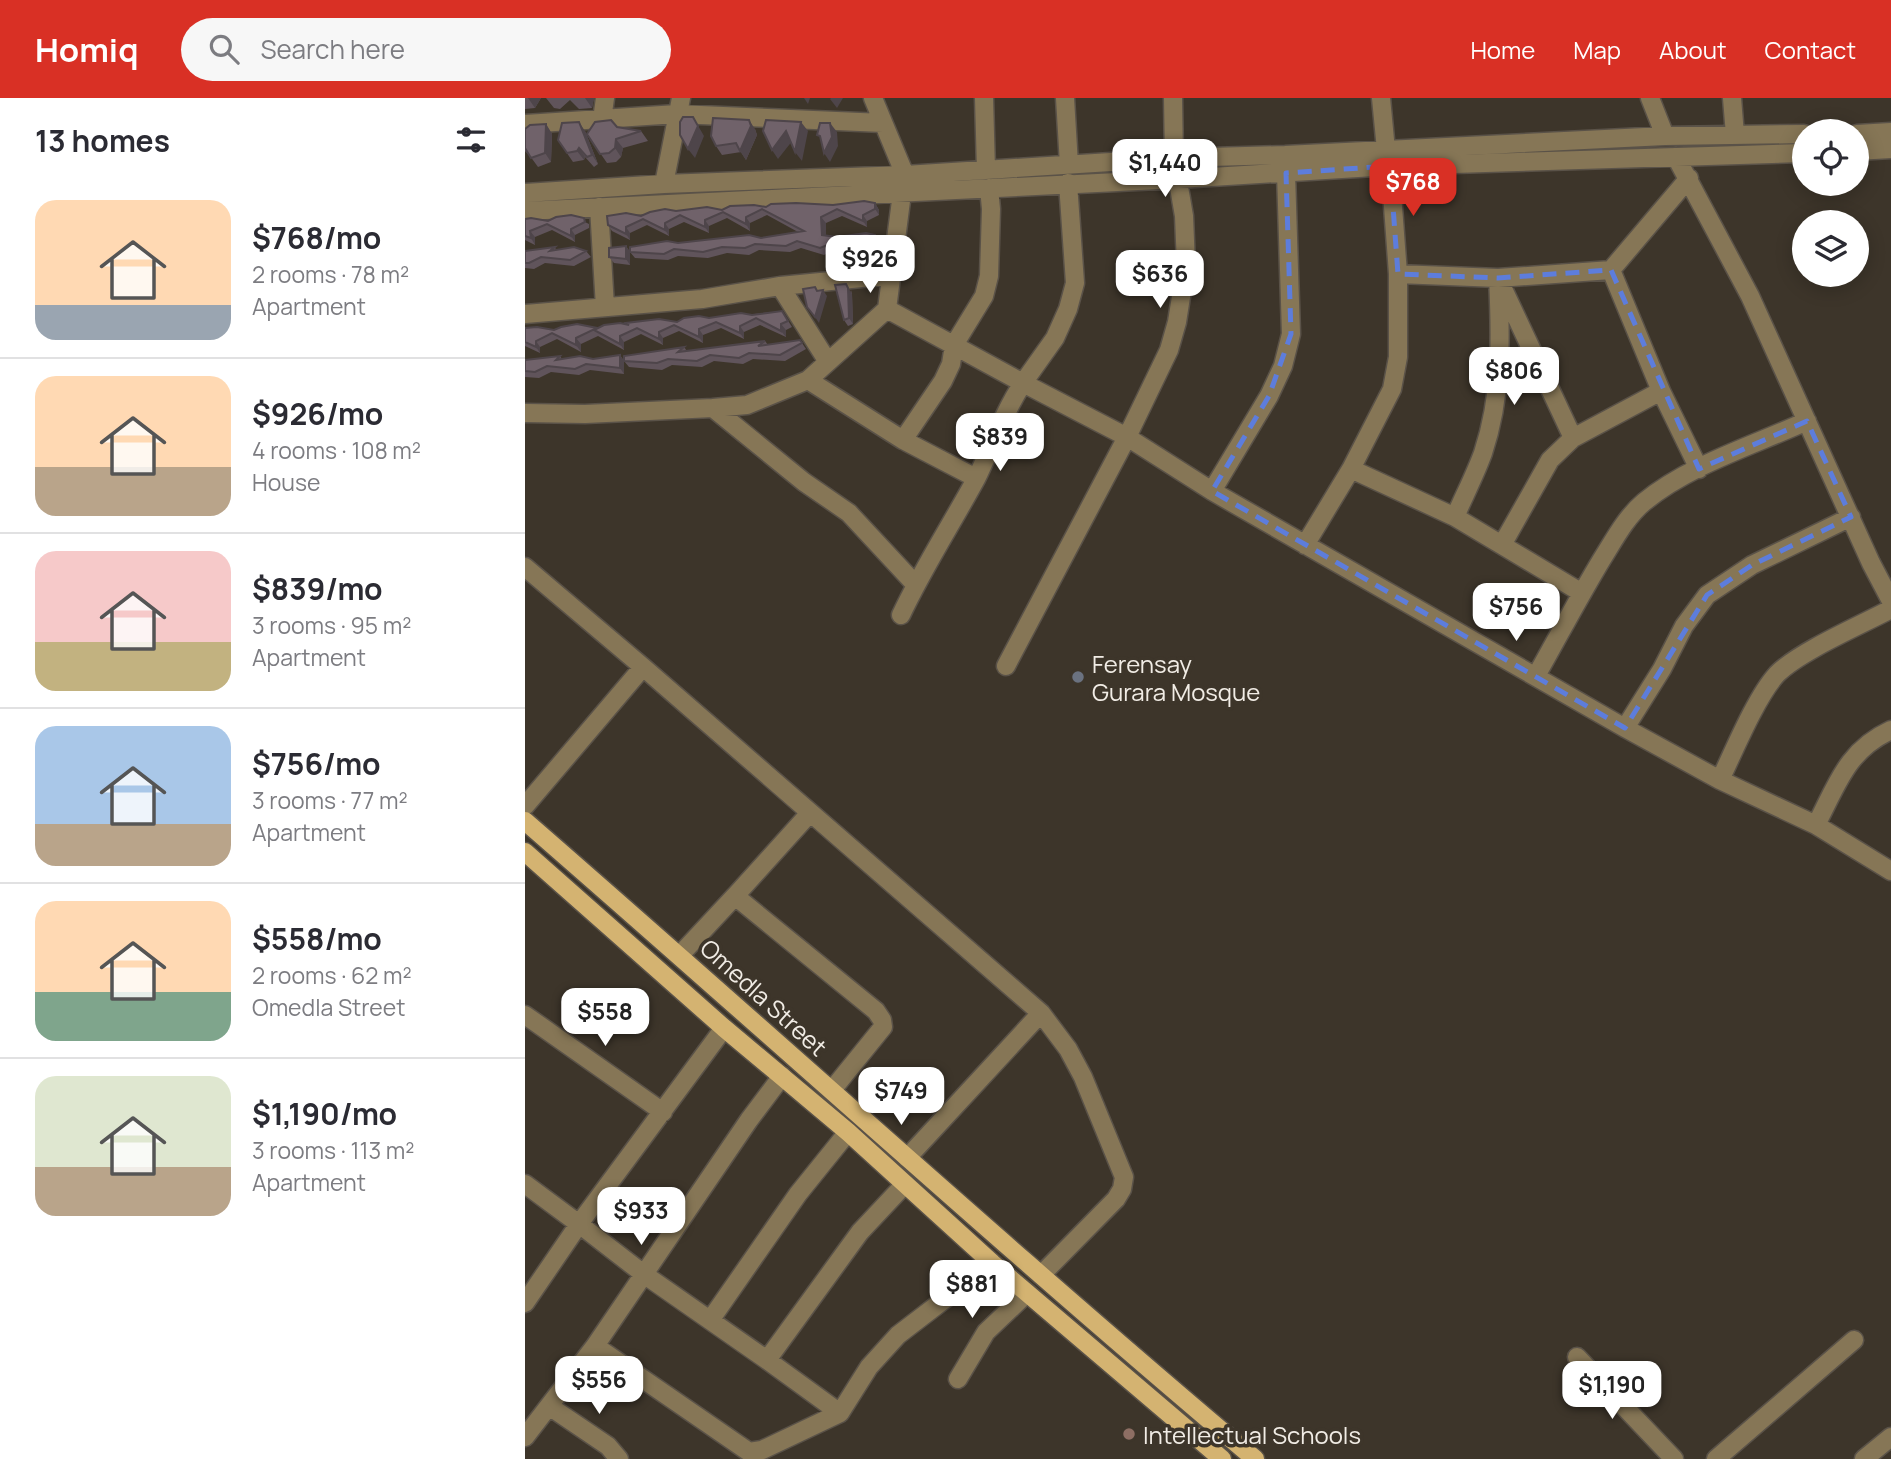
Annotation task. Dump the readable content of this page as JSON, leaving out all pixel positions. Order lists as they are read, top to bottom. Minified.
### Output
{"streets":{"main road":["Omedla Street"]},"places":["Ferensay Gurara Mosque","Intellectual Schools"],"page":{"header":"Homiq","search":"Search here","nav":["Home","Map","About","Contact"],"heading":"13 homes","price":["$1,440","$768","$926","$636","$806","$839","$756","$558","$749","$933","$881","$556","$1,190"],"list":[{"name":"$768/mo","note":"2 rooms · 78 m² · Apartment"},{"name":"$926/mo","note":"4 rooms · 108 m² · House"},{"name":"$839/mo","note":"3 rooms · 95 m² · Apartment"},{"name":"$756/mo","note":"3 rooms · 77 m² · Apartment"},{"name":"$558/mo","note":"2 rooms · 62 m² · Omedla Street"},{"name":"$1,190/mo","note":"3 rooms · 113 m² · Apartment"}]}}
